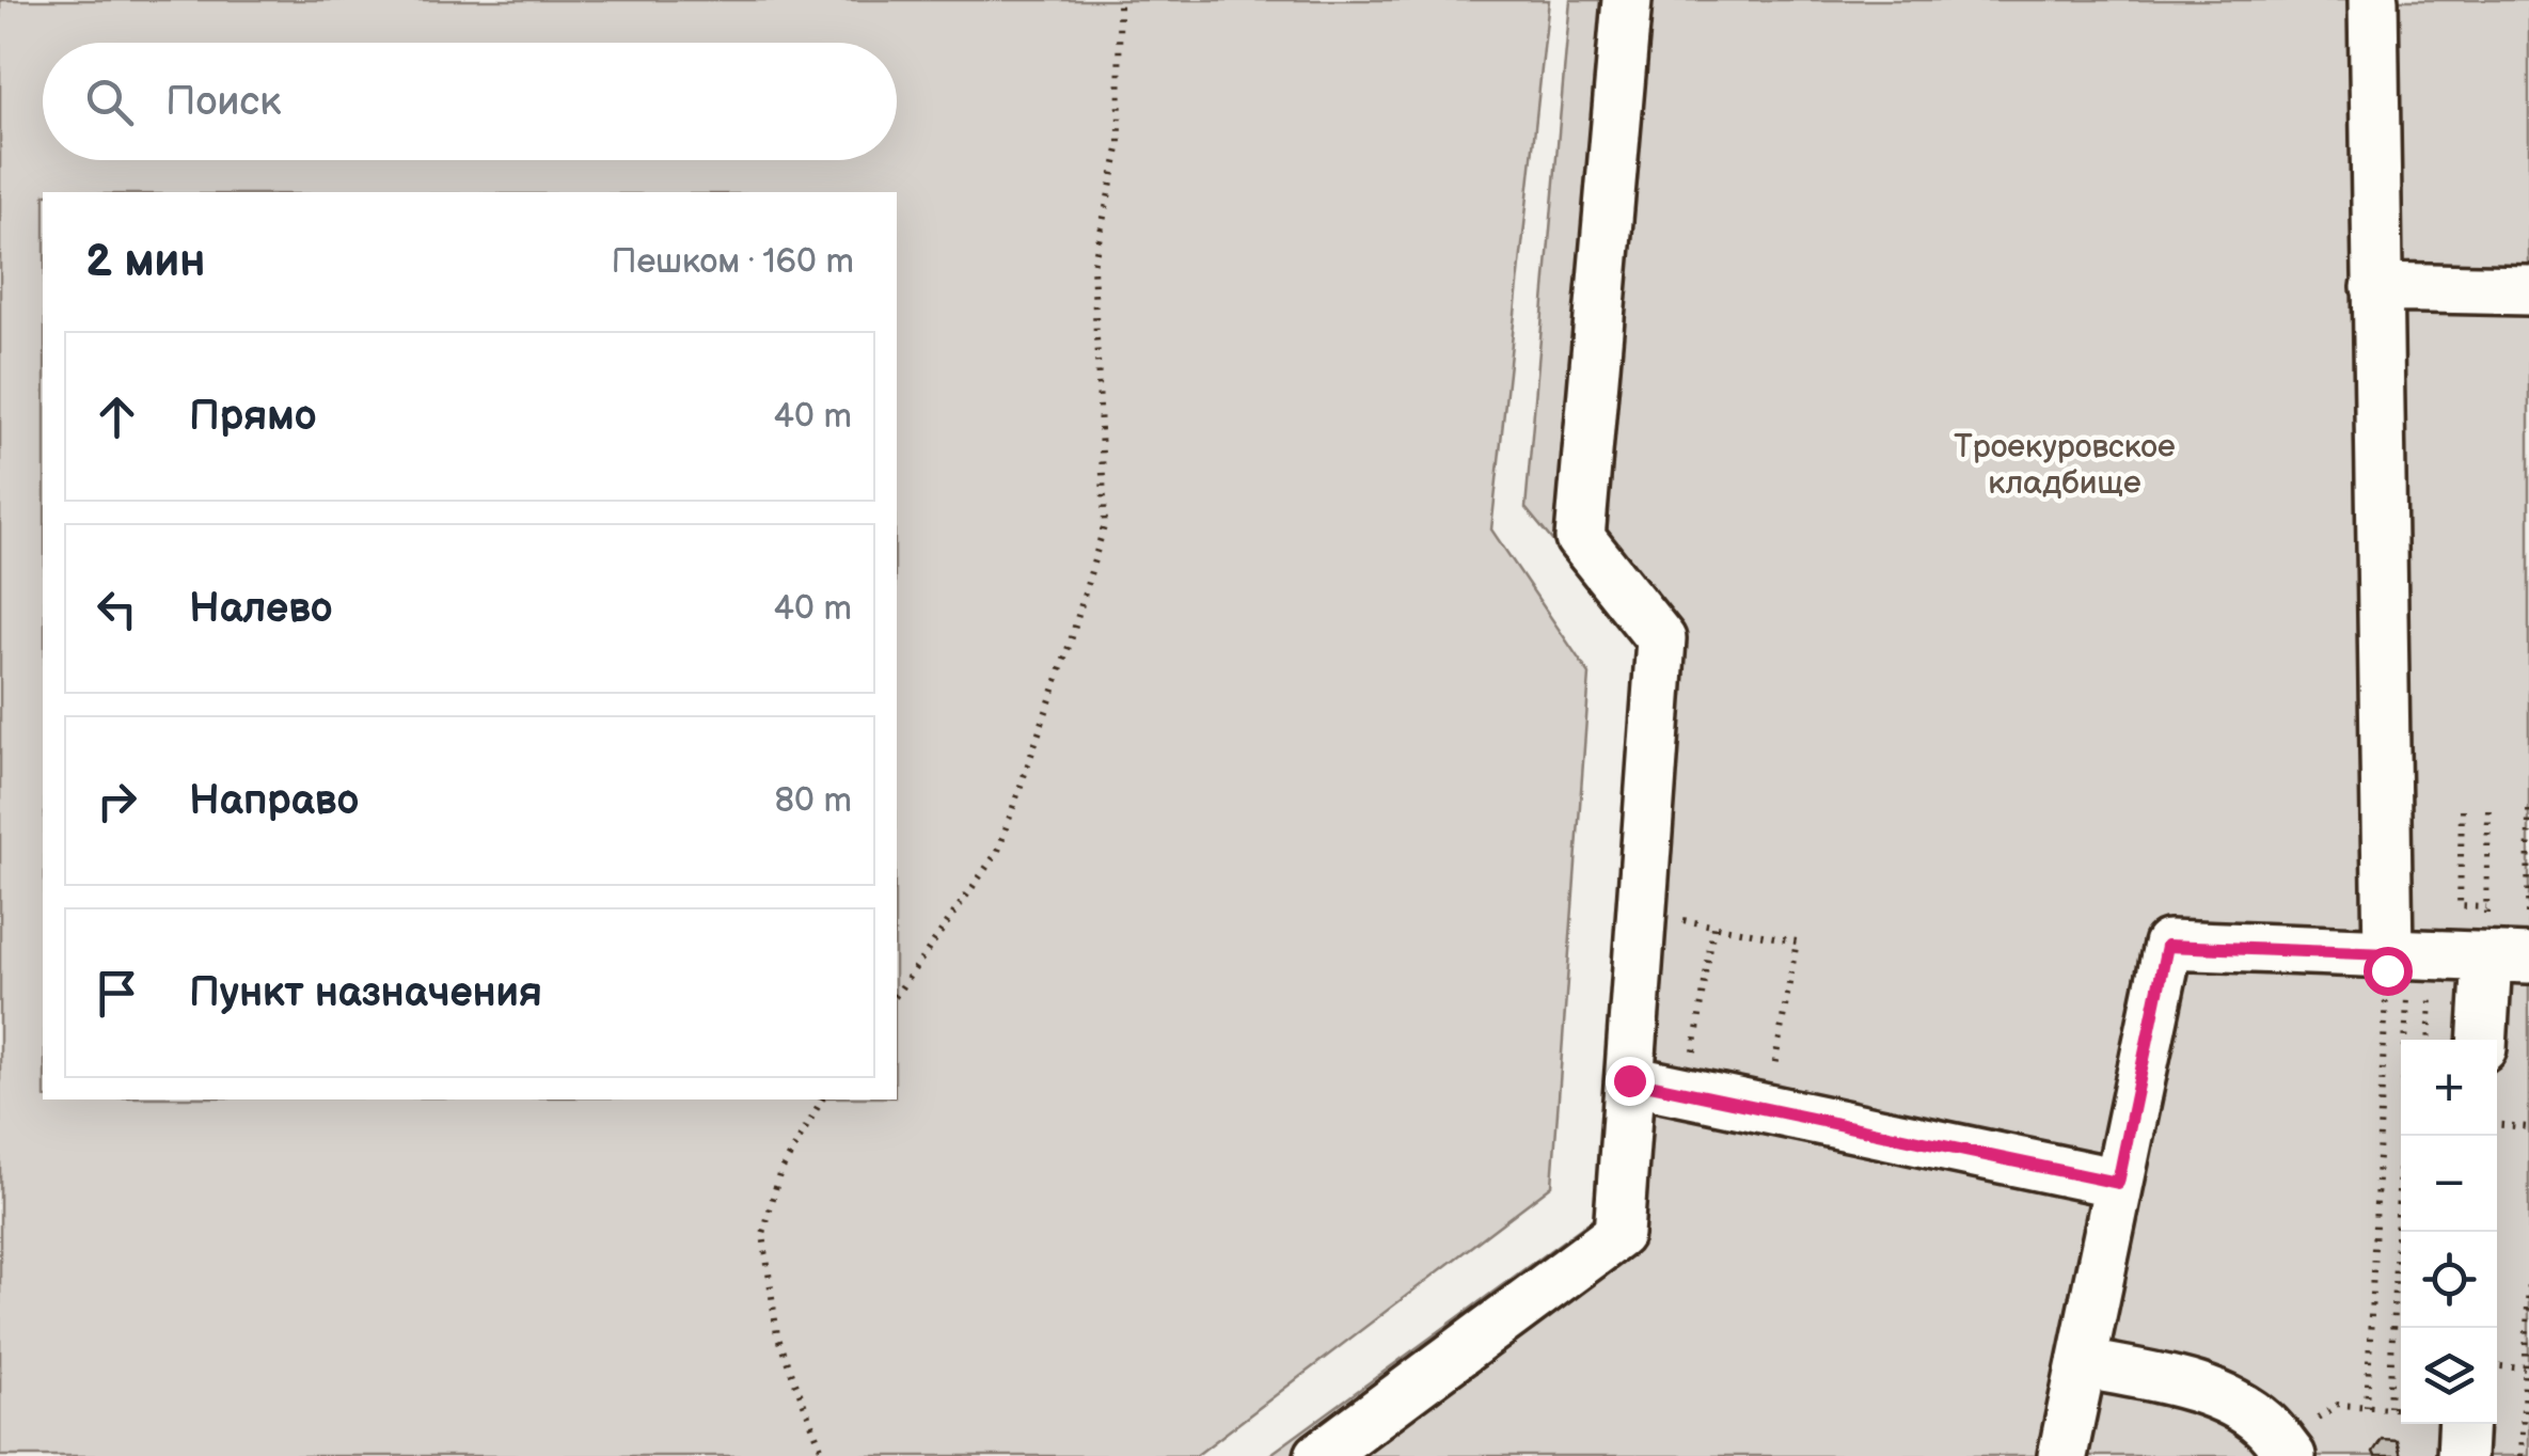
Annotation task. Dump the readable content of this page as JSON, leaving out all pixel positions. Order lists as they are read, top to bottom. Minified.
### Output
{"parks":["Троекуровское кладбище"],"page":{"search":"Поиск","heading":["2 мин","Пешком · 160 m"],"list":[["Прямо","40 m"],["Налево","40 m"],["Направо","80 m"],"Пункт назначения"],"map_buttons":["+","−"]}}
